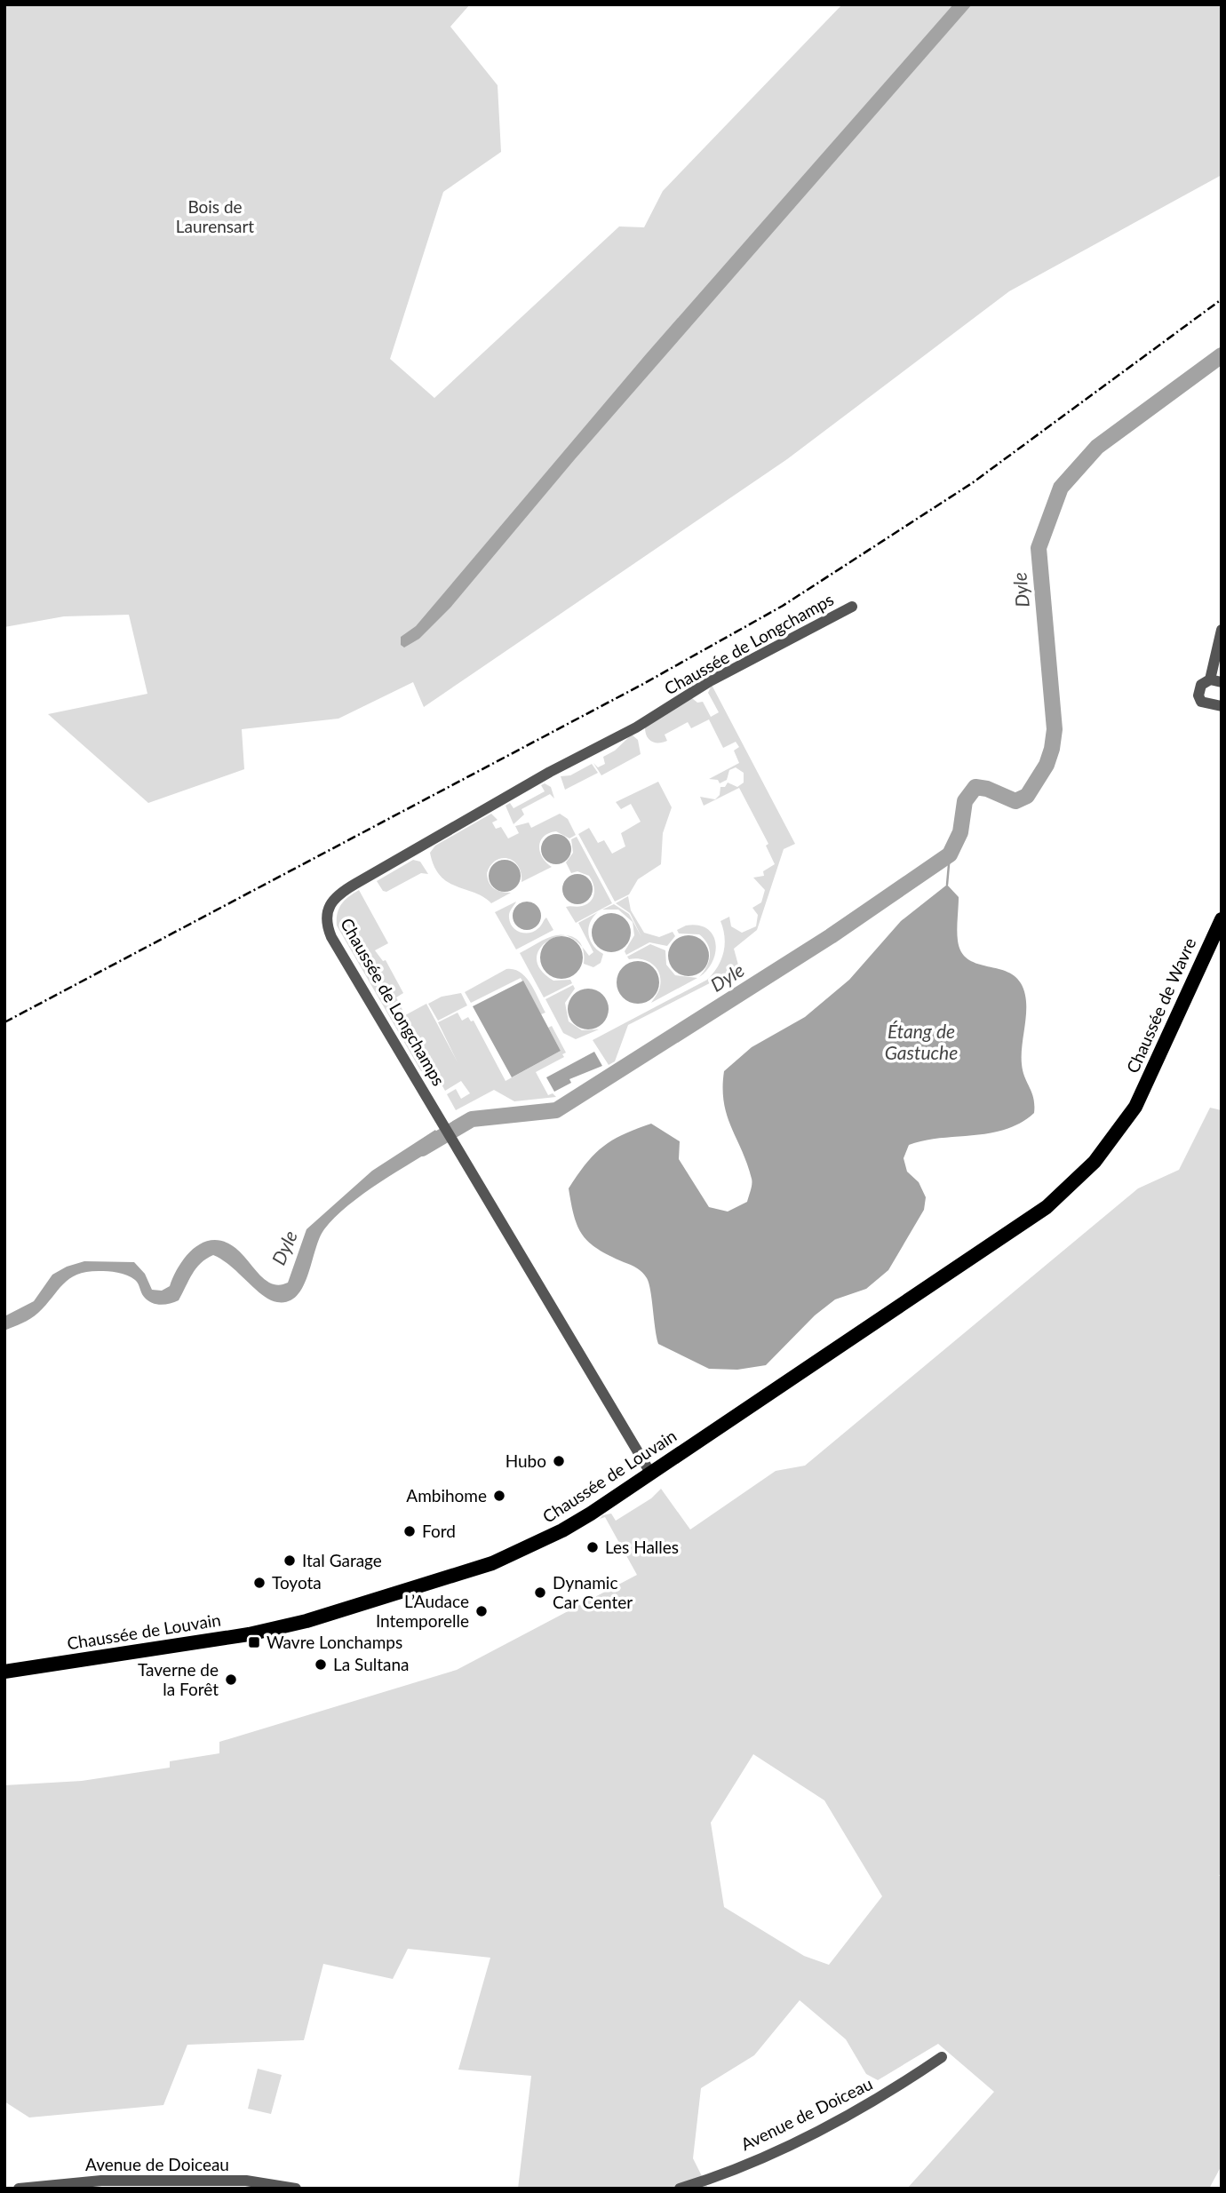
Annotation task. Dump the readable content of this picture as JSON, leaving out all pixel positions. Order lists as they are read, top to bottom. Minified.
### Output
{"streets":{"main road":["Chaussée de Wavre","Chaussée de Louvain"],"street":["Chaussée de Longchamps","Avenue de Doiceau"]},"crossings":[["Chaussée de Longchamps","Chaussée de Louvain"],["Chaussée de Wavre","Chaussée de Louvain"]],"water":["Dyle","Étang de Gastuche"],"parks":["Bois de Laurensart"],"places":{"other":["Hubo","Ambihome","Ford","Les Halles","Ital Garage","Toyota","Dynamic Car Center","L’Audace Intemporelle","La Sultana","Taverne de la Forêt"],"transit":["Wavre Lonchamps"]}}
